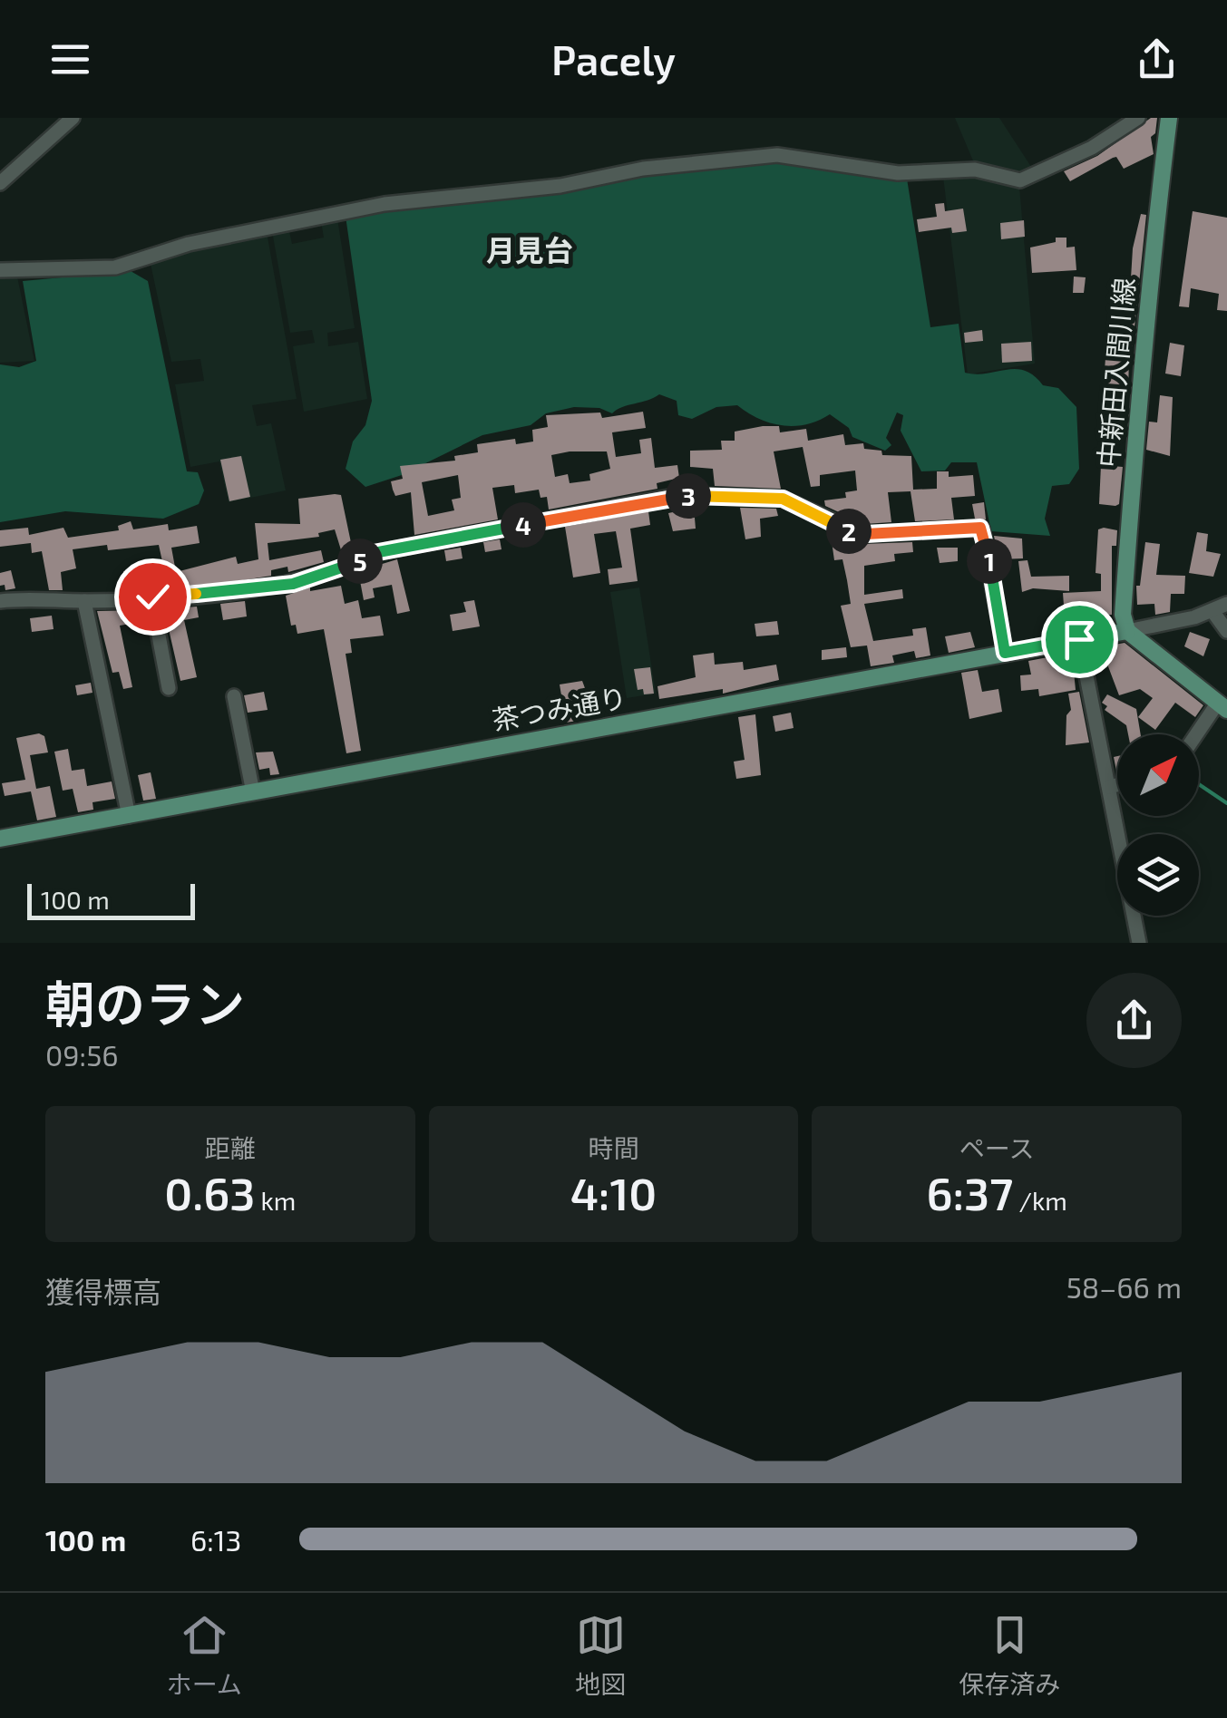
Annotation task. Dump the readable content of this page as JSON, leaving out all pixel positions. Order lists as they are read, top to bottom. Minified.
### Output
{"streets":{"main road":["中新田入間川線","茶つみ通り"]},"crossings":[["中新田入間川線","茶つみ通り"]],"districts":["月見台"],"scale_bar":"100 m","north":"top right","page":{"header":"Pacely","pins":["3","4","2","1","5"],"scale":"100 m","heading":["朝のラン","09:56"],"stats":[["距離","0.63 km"],["時間","4:10"],["ペース","6:37 /km"]],"chart":["獲得標高","58–66 m"],"list":[{"name":"100 m","note":"6:13"}],"tabs":["ホーム","地図","保存済み"]}}
